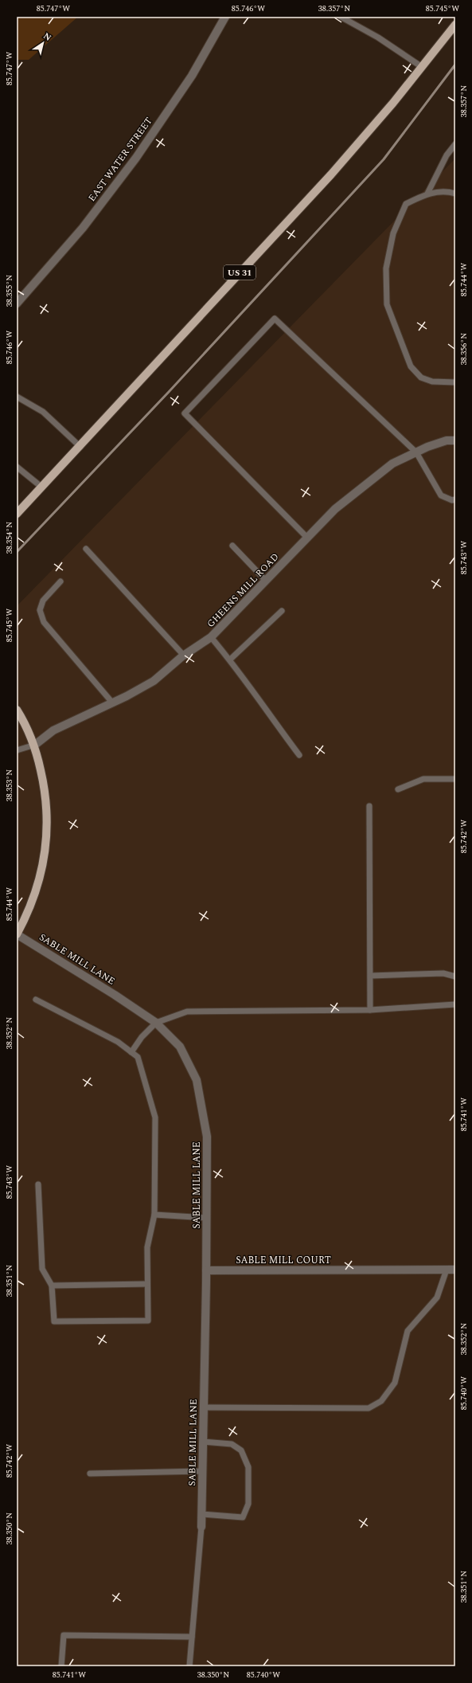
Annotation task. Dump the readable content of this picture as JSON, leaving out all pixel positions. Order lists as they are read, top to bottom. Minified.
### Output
{"streets":{"main road":["US 31"],"street":["EAST WATER STREET","GHEENS MILL ROAD","SABLE MILL LANE","SABLE MILL COURT"]},"crossings":[["SABLE MILL LANE","SABLE MILL COURT"]],"north":"top right","coordinates":["85.747°W","85.746°W","38.357°N","85.745°W","85.744°W","38.355°N","38.356°N","38.354°N","85.743°W","38.353°N","85.742°W","38.352°N","85.741°W","38.351°N","85.740°W","38.350°N"]}
